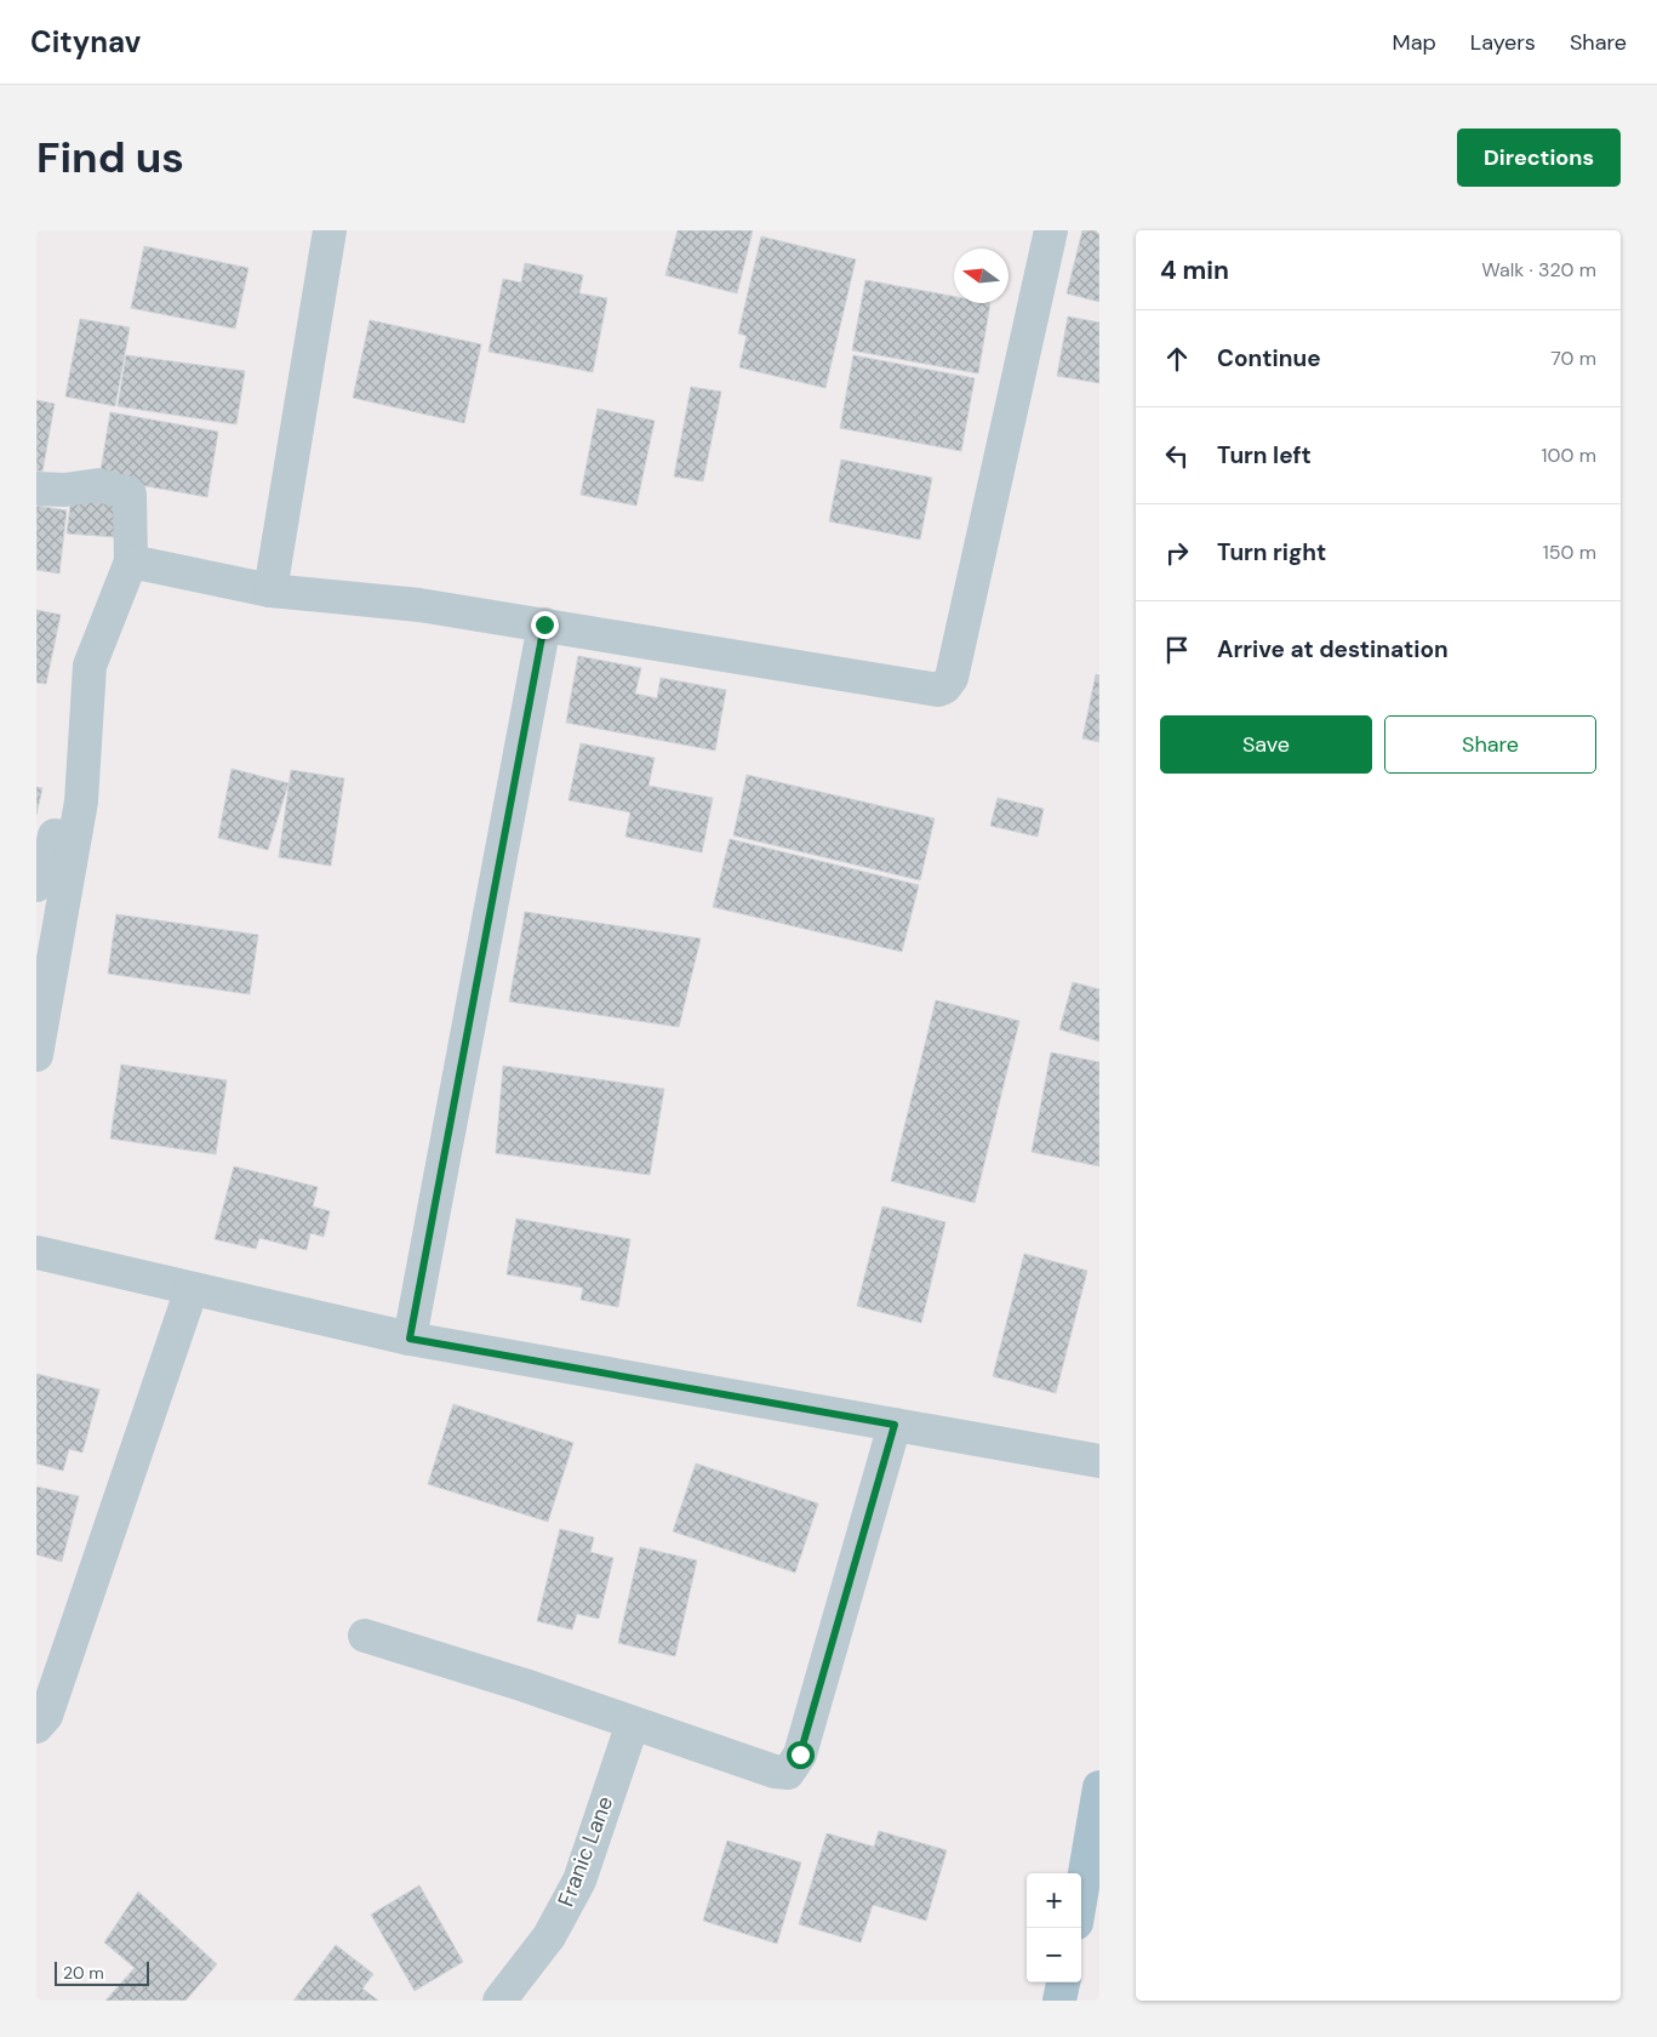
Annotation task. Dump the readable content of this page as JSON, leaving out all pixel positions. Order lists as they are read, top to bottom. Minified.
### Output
{"streets":{"street":["Franic Lane"]},"scale_bar":"20 m","north":"left","page":{"header":"Citynav","nav":["Map","Layers","Share"],"buttons":["Directions",["Save","Share"]],"title":"Find us","heading":["4 min","Walk · 320 m"],"list":[["Continue","70 m"],["Turn left","100 m"],["Turn right","150 m"],"Arrive at destination"],"map_buttons":["+","−"],"scale":"20 m"}}
